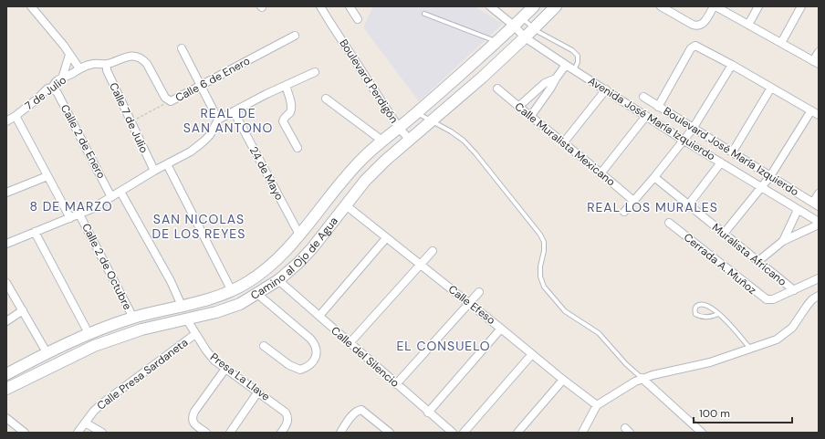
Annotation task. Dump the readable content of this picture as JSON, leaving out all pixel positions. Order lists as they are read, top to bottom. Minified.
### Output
{"streets":{"street":["Calle 6 de Enero","Boulevard Perdigón","7 de Julio","Calle 7 de Julio","Avenida José María Izquierdo","Calle 2 de Enero","Calle Muralista Mexicano","Boulevard José María Izquierdo","24 de Mayo","Muralista Africano","Camino al Ojo de Agua","Cerrada A. Muñoz","Calle 2 de Octubre","Calle Efeso","Calle del Silencio","Calle Presa Sardaneta","Presa La Llave"]},"crossings":[["Calle 6 de Enero","7 de Julio"],["Calle 6 de Enero","Calle 7 de Julio"],["Boulevard Perdigón","Camino al Ojo de Agua"],["7 de Julio","Calle 7 de Julio"],["7 de Julio","Calle 2 de Enero"],["7 de Julio","Calle 2 de Octubre"],["Avenida José María Izquierdo","Camino al Ojo de Agua"],["24 de Mayo","Camino al Ojo de Agua"],["Muralista Africano","Cerrada A. Muñoz"],["Camino al Ojo de Agua","Calle 2 de Octubre"],["Camino al Ojo de Agua","Calle Efeso"],["Camino al Ojo de Agua","Calle del Silencio"],["Camino al Ojo de Agua","Presa La Llave"],["Calle Presa Sardaneta","Presa La Llave"]],"districts":["REAL DE SAN ANTONO","8 DE MARZO","REAL LOS MURALES","SAN NICOLAS DE LOS REYES","EL CONSUELO"],"scale_bar":"100 m"}
